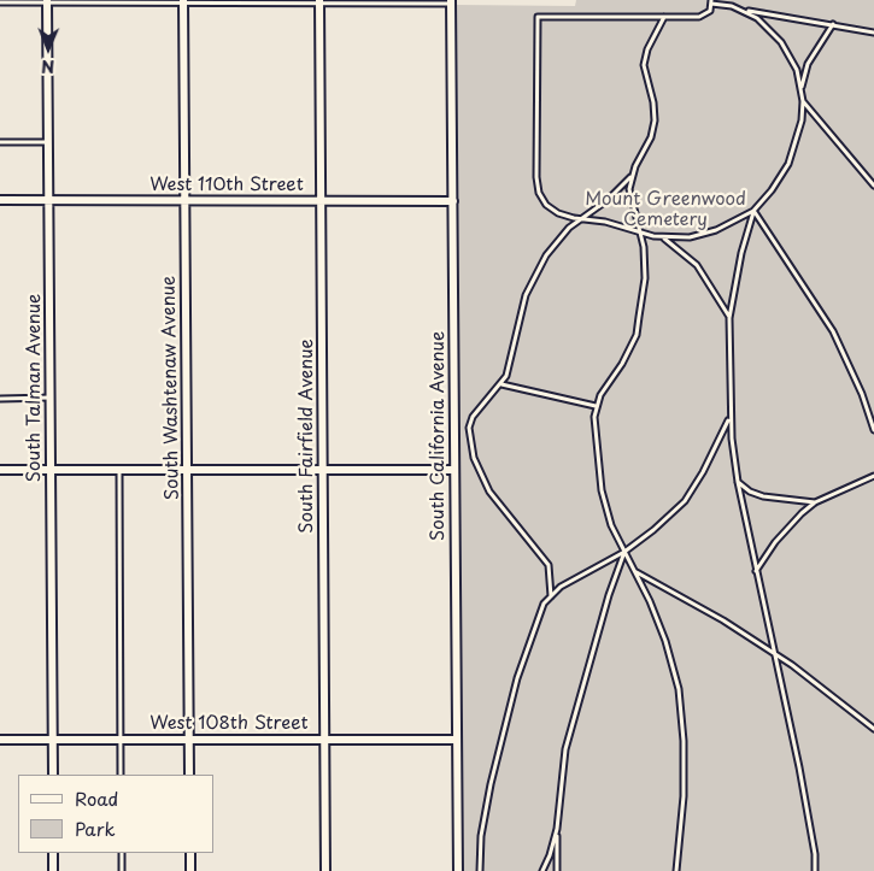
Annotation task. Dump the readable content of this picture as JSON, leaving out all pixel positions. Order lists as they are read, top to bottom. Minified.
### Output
{"streets":{"street":["West 110th Street","South Talman Avenue","South Washtenaw Avenue","South Fairfield Avenue","South California Avenue","West 108th Street"]},"crossings":[["West 110th Street","South Talman Avenue"],["West 110th Street","South Washtenaw Avenue"],["West 110th Street","South Fairfield Avenue"],["West 110th Street","South California Avenue"],["South Talman Avenue","West 108th Street"],["South Washtenaw Avenue","West 108th Street"],["South Fairfield Avenue","West 108th Street"],["South California Avenue","West 108th Street"]],"parks":["Mount Greenwood Cemetery"],"legend":["Road","Park"],"north":"bottom"}
